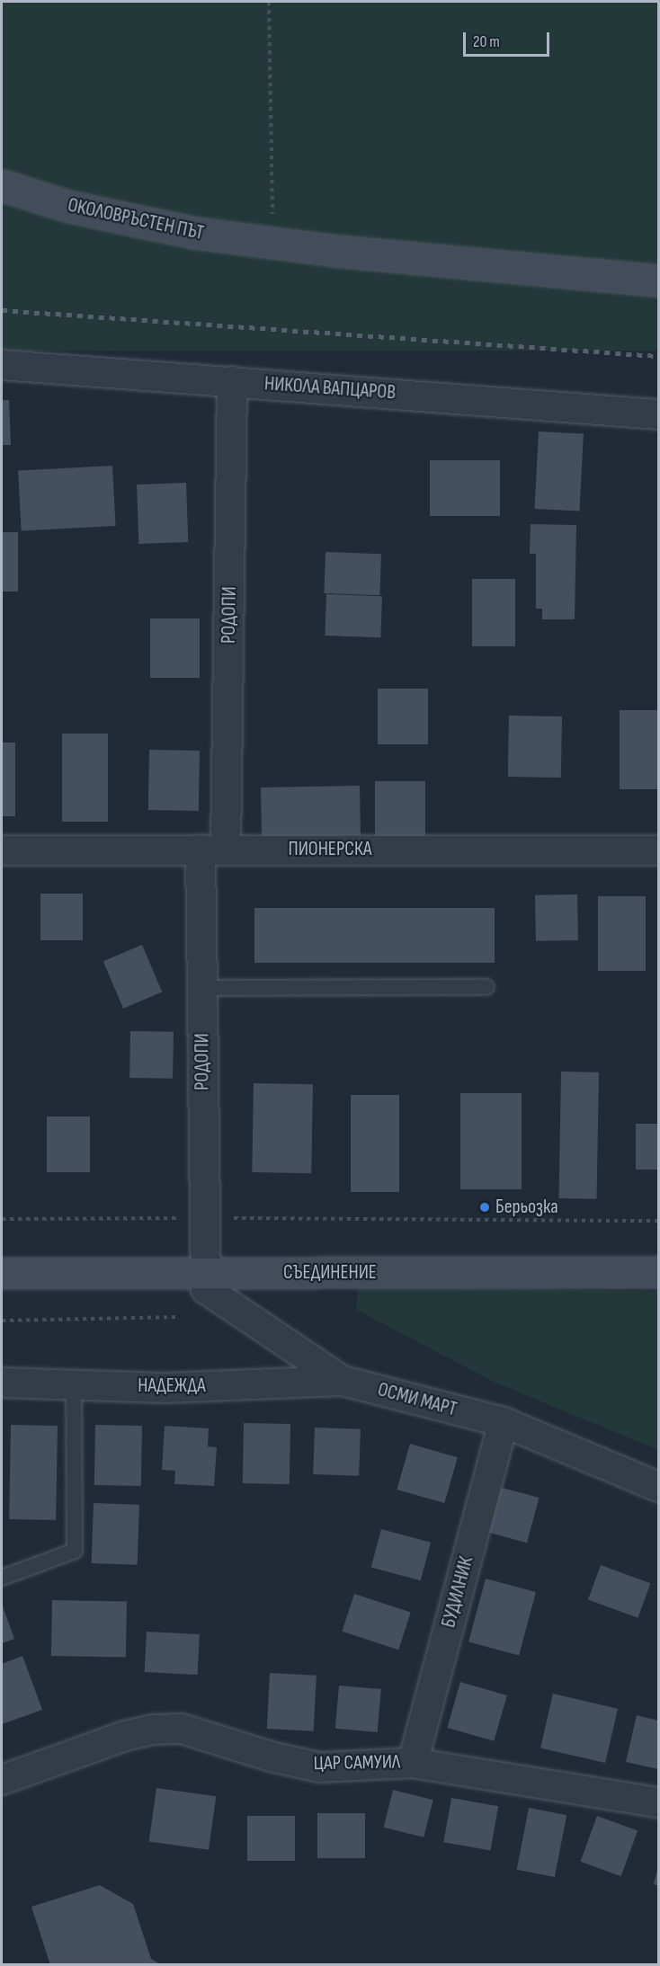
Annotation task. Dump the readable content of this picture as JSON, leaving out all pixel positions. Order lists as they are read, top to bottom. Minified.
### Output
{"streets":{"street":["ОКОЛОВРЪСТЕН ПЪТ","НИКОЛА ВАПЦАРОВ","РОДОПИ","ПИОНЕРСКА","СЪЕДИНЕНИЕ","НАДЕЖДА","ОСМИ МАРТ","БУДИЛНИК","ЦАР САМУИЛ"]},"crossings":[["НИКОЛА ВАПЦАРОВ","РОДОПИ"],["РОДОПИ","ПИОНЕРСКА"],["РОДОПИ","СЪЕДИНЕНИЕ"],["РОДОПИ","ОСМИ МАРТ"],["СЪЕДИНЕНИЕ","ОСМИ МАРТ"],["НАДЕЖДА","ОСМИ МАРТ"],["ОСМИ МАРТ","БУДИЛНИК"],["БУДИЛНИК","ЦАР САМУИЛ"]],"places":["Берьозка"],"scale_bar":"20 m"}
